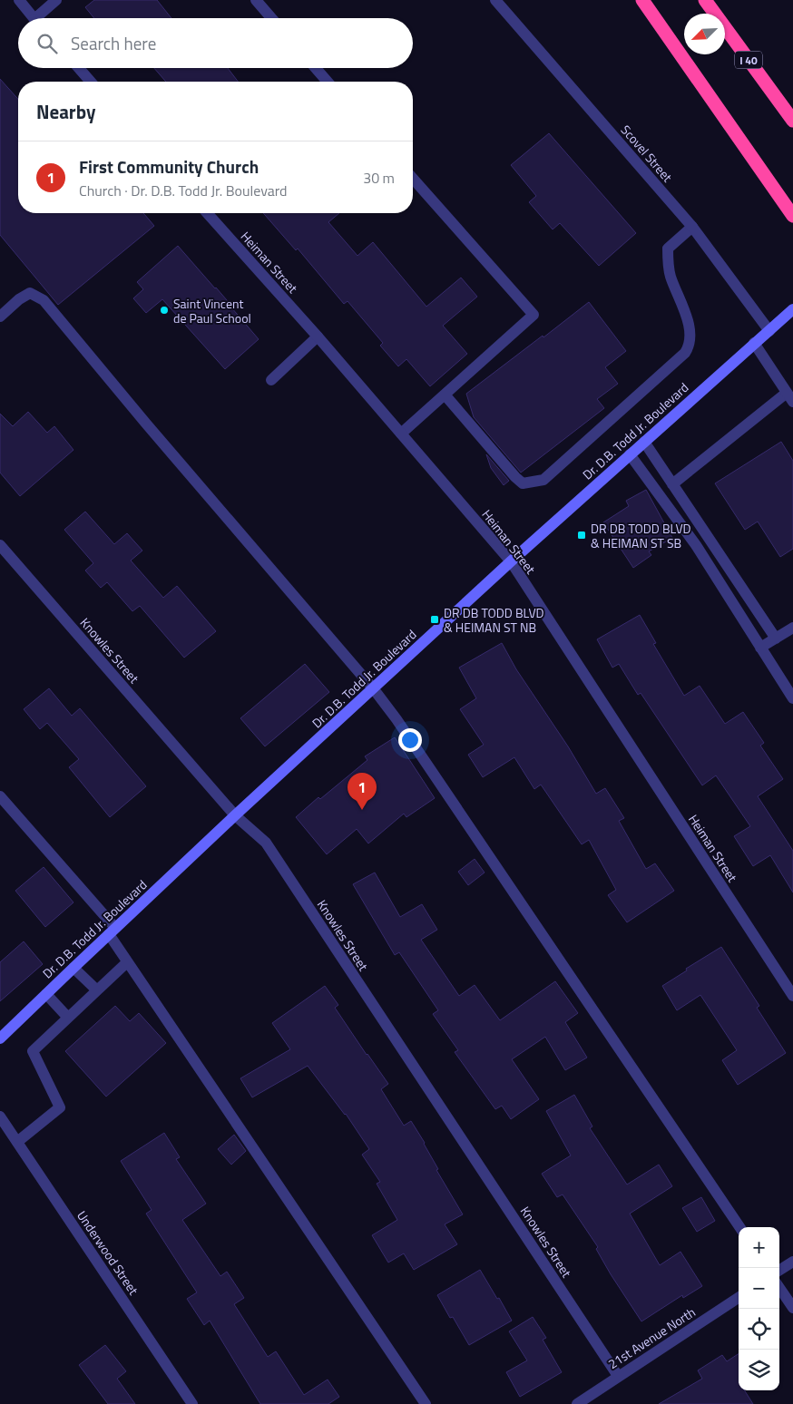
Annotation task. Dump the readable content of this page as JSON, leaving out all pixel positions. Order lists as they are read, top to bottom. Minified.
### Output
{"streets":{"highway":["I 40"],"main road":["Dr. D.B. Todd Jr. Boulevard"],"street":["Scovel Street","Heiman Street","Knowles Street","Underwood Street","21st Avenue North"]},"crossings":[["Scovel Street","Dr. D.B. Todd Jr. Boulevard"],["Heiman Street","Dr. D.B. Todd Jr. Boulevard"],["Dr. D.B. Todd Jr. Boulevard","Knowles Street"],["Knowles Street","21st Avenue North"]],"places":{"other":["Saint Vincent de Paul School"],"transit":["DR DB TODD BLVD & HEIMAN ST SB","DR DB TODD BLVD & HEIMAN ST NB"]},"north":"bottom left","page":{"search":"Search here","heading":"Nearby","list":[{"mark":"1","name":"First Community Church","note":"Church · Dr. D.B. Todd Jr. Boulevard","value":"30 m"}],"pins":"1","map_buttons":["+","−"]}}
